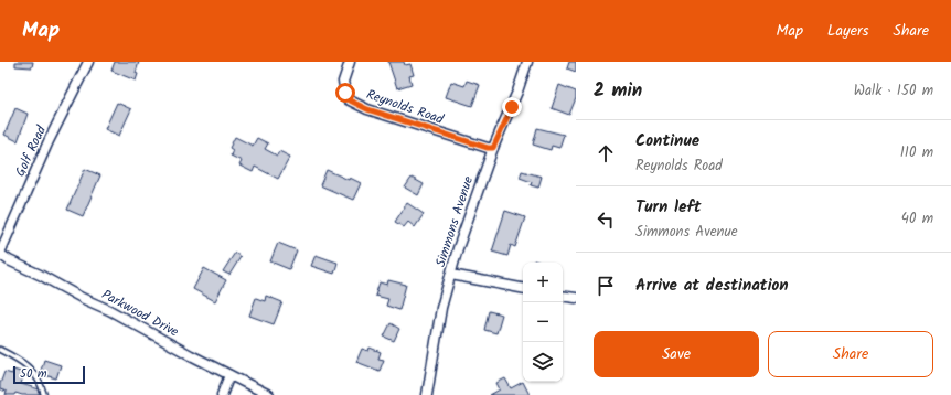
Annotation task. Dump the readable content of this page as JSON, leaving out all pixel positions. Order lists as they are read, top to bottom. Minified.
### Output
{"streets":{"street":["Reynolds Road","Golf Road","Simmons Avenue","Parkwood Drive"]},"crossings":[["Reynolds Road","Simmons Avenue"],["Golf Road","Parkwood Drive"]],"scale_bar":"50 m","page":{"header":"Map","nav":["Map","Layers","Share"],"heading":["2 min","Walk · 150 m"],"list":[["Continue","Reynolds Road","110 m"],["Turn left","Simmons Avenue","40 m"],"Arrive at destination"],"map_buttons":["+","−"],"buttons":["Save","Share"],"scale":"50 m"}}
